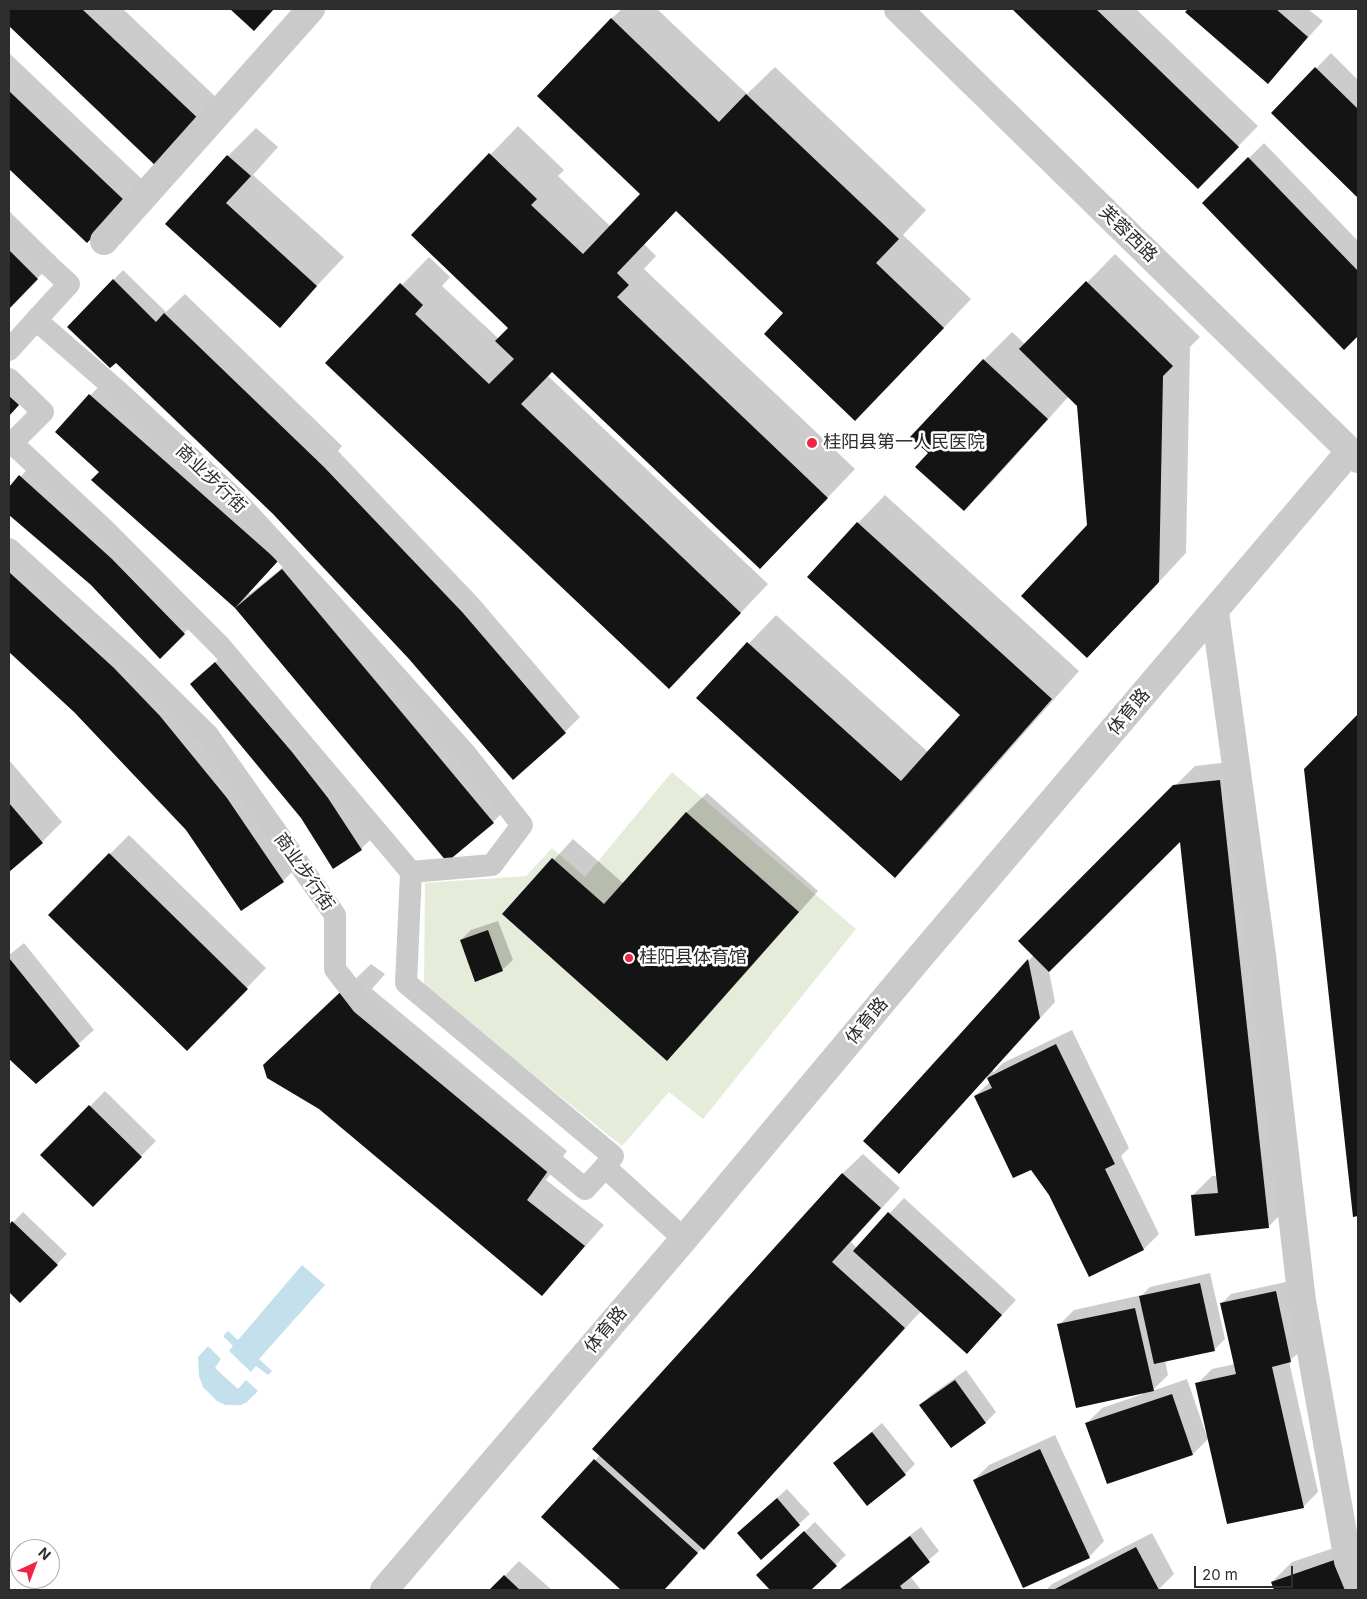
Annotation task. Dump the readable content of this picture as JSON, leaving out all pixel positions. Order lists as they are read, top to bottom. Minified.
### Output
{"streets":{"street":["芙蓉西路","商业步行街","体育路"]},"crossings":[["芙蓉西路","体育路"]],"places":["桂阳县第一人民医院","桂阳县体育馆"],"scale_bar":"20 m","north":"top right"}
